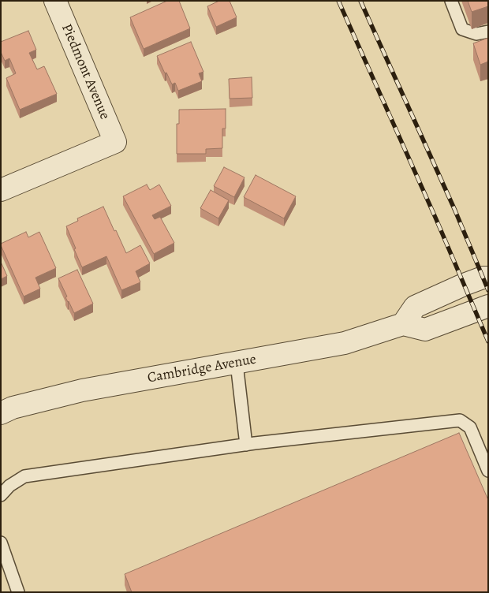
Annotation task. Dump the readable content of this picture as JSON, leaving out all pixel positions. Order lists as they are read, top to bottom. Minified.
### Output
{"streets":{"street":["Piedmont Avenue","Cambridge Avenue"]}}
